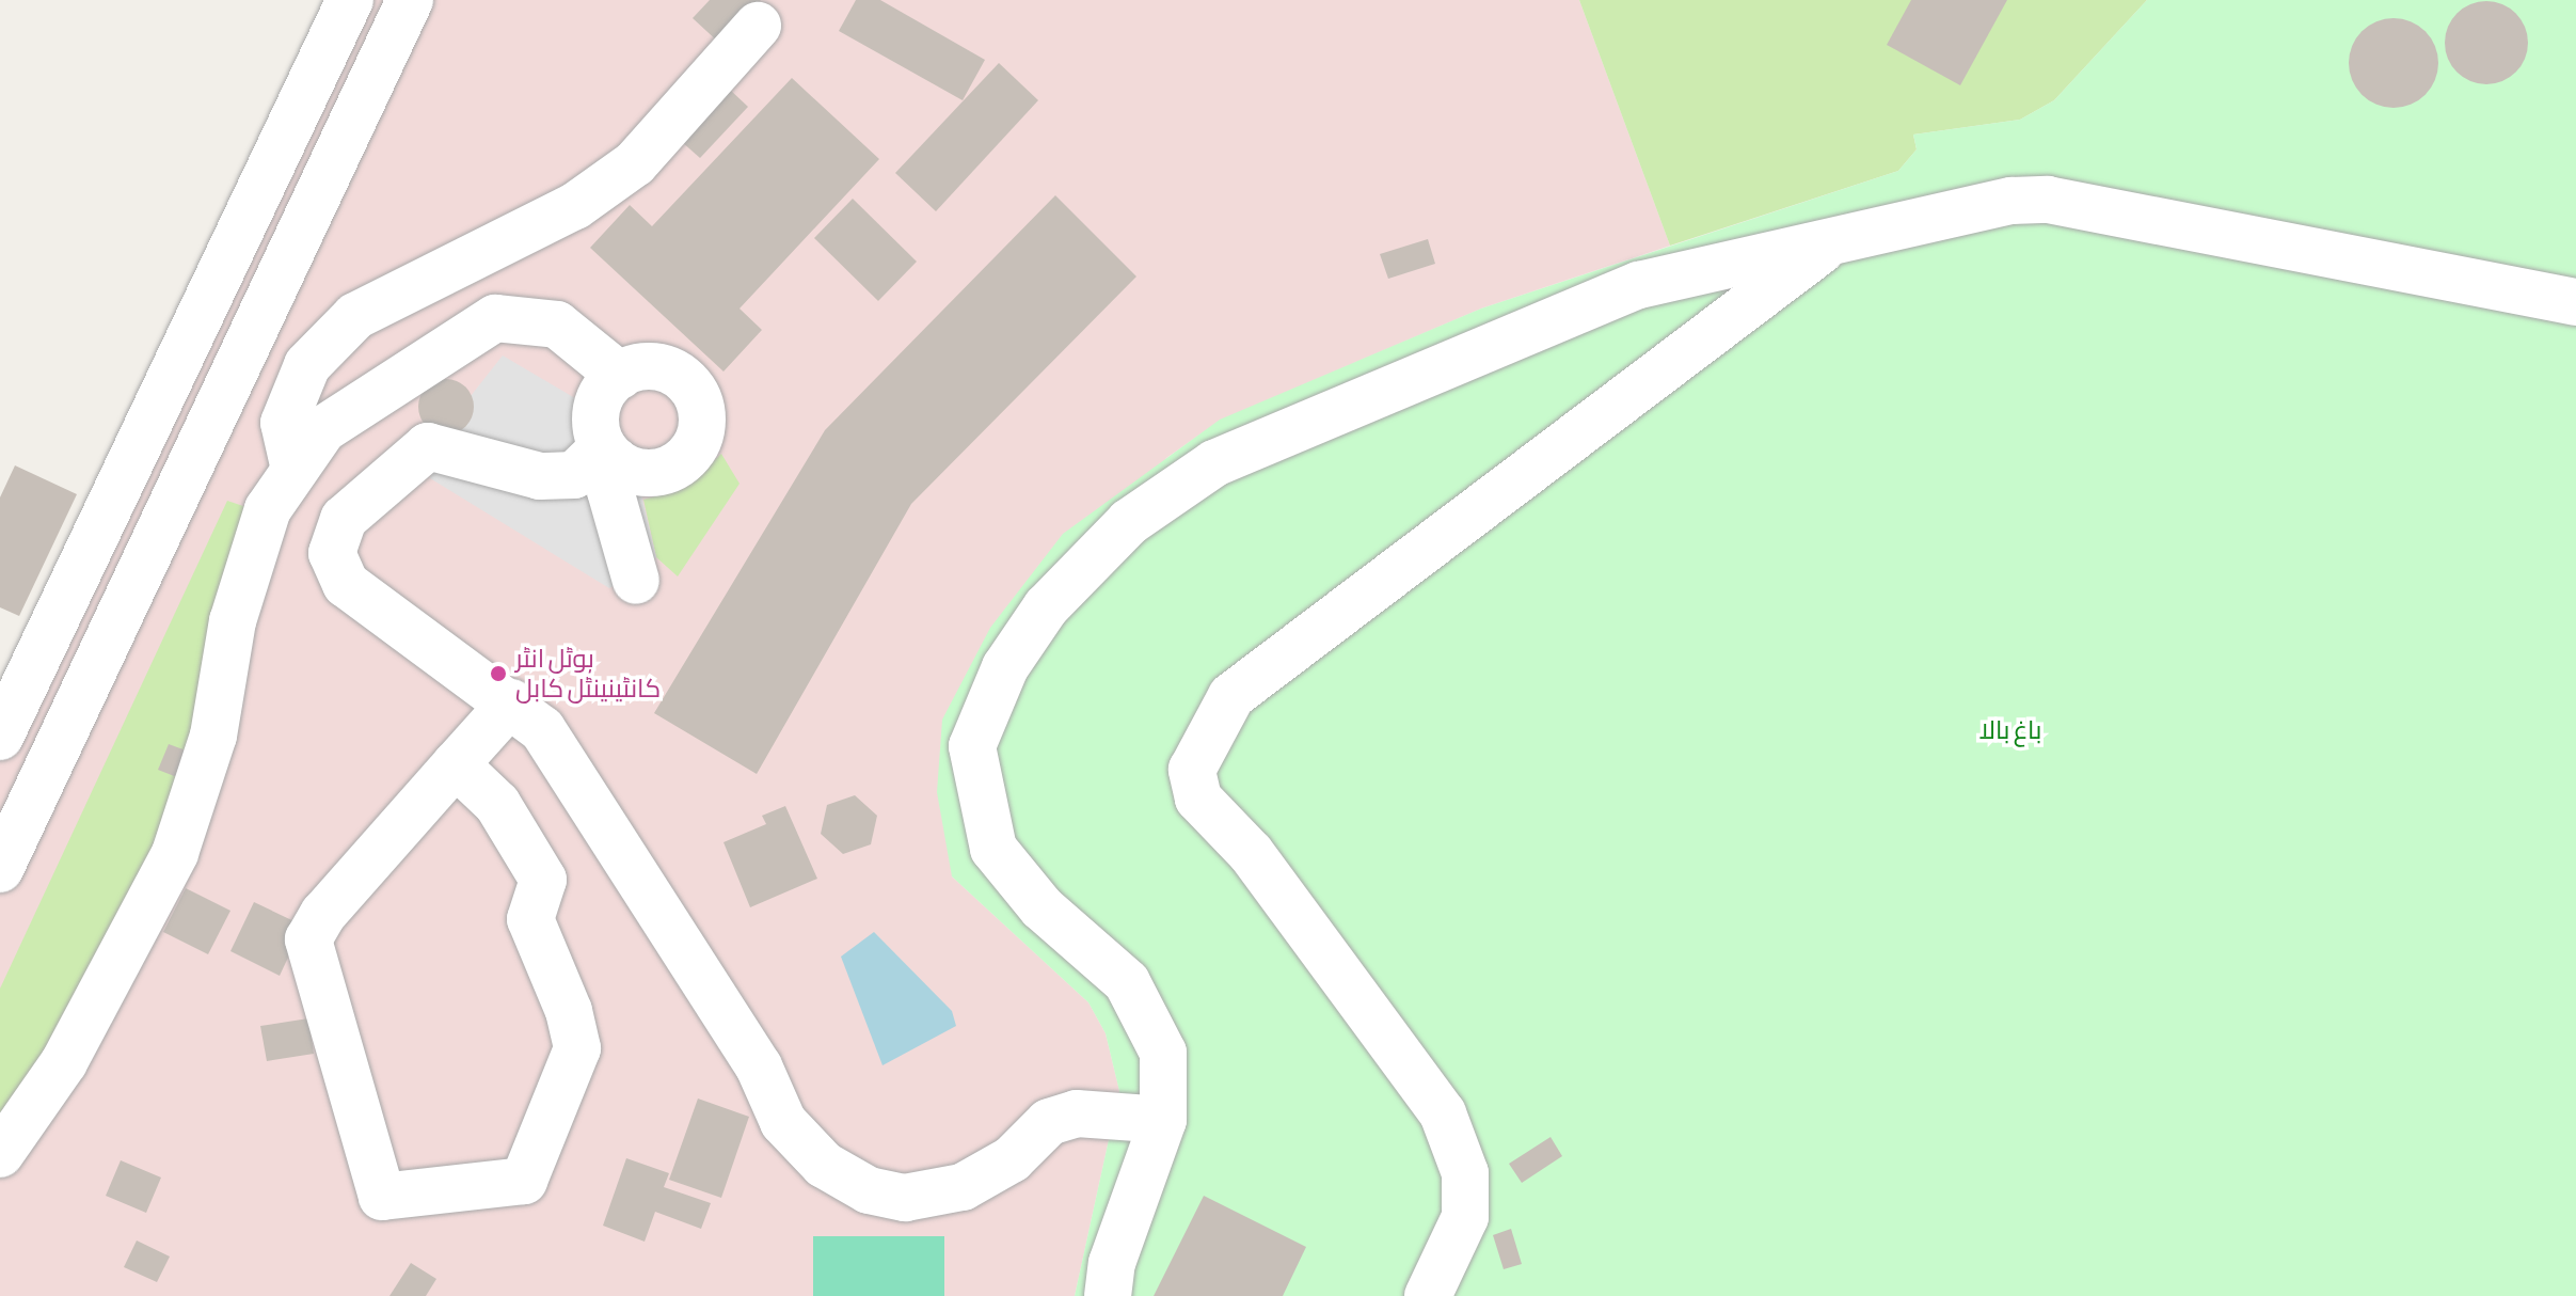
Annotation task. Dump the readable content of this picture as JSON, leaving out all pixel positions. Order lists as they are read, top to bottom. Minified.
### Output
{"parks":["باغ بالا"],"places":["ہوٹل انٹر کانٹینینٹل کابل"]}
